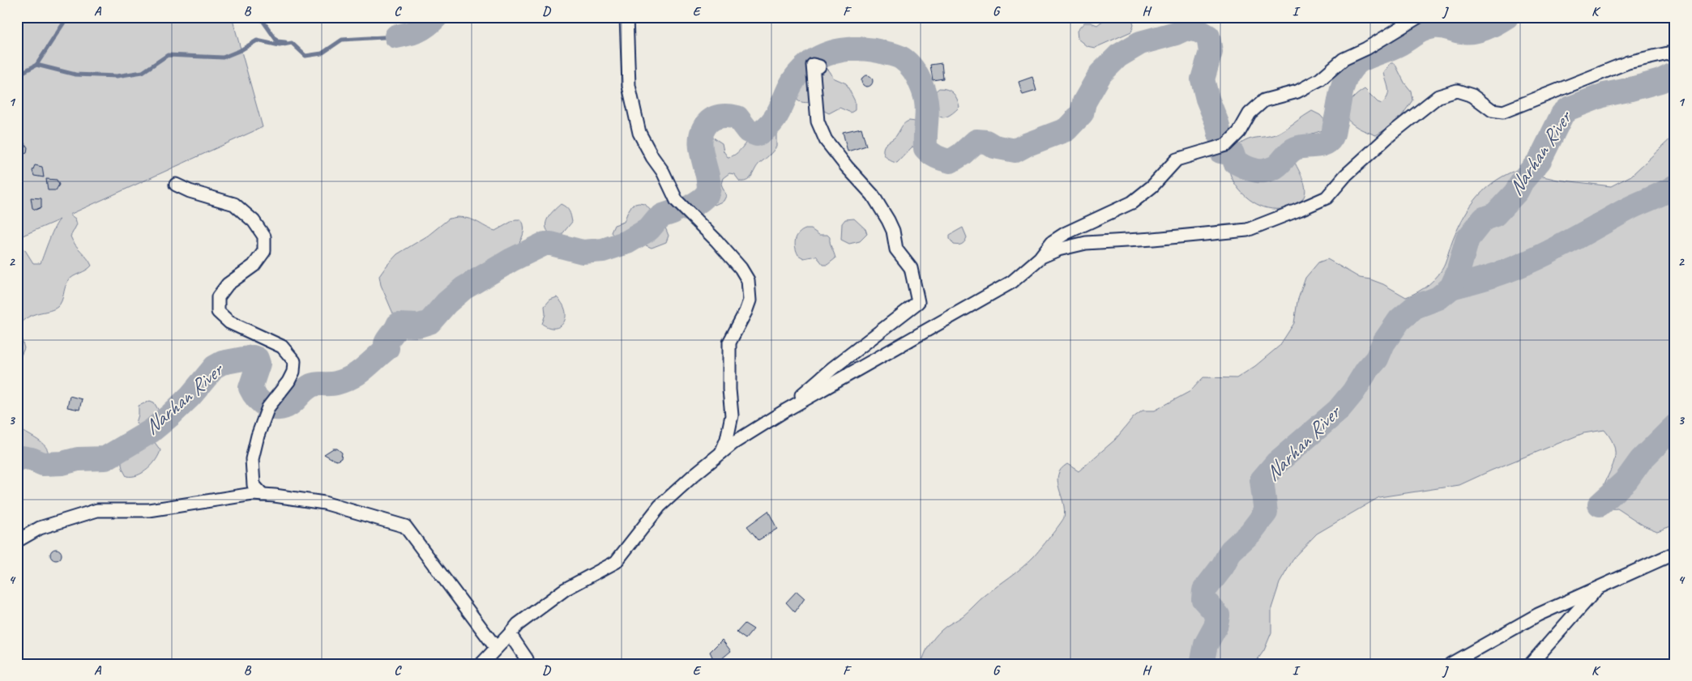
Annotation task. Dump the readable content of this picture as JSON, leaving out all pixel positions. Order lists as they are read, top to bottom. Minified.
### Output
{"water":["Narhan River"],"grid":{"columns":["A","B","C","D","E","F","G","H","I","J","K"],"rows":["1","2","3","4"]}}
